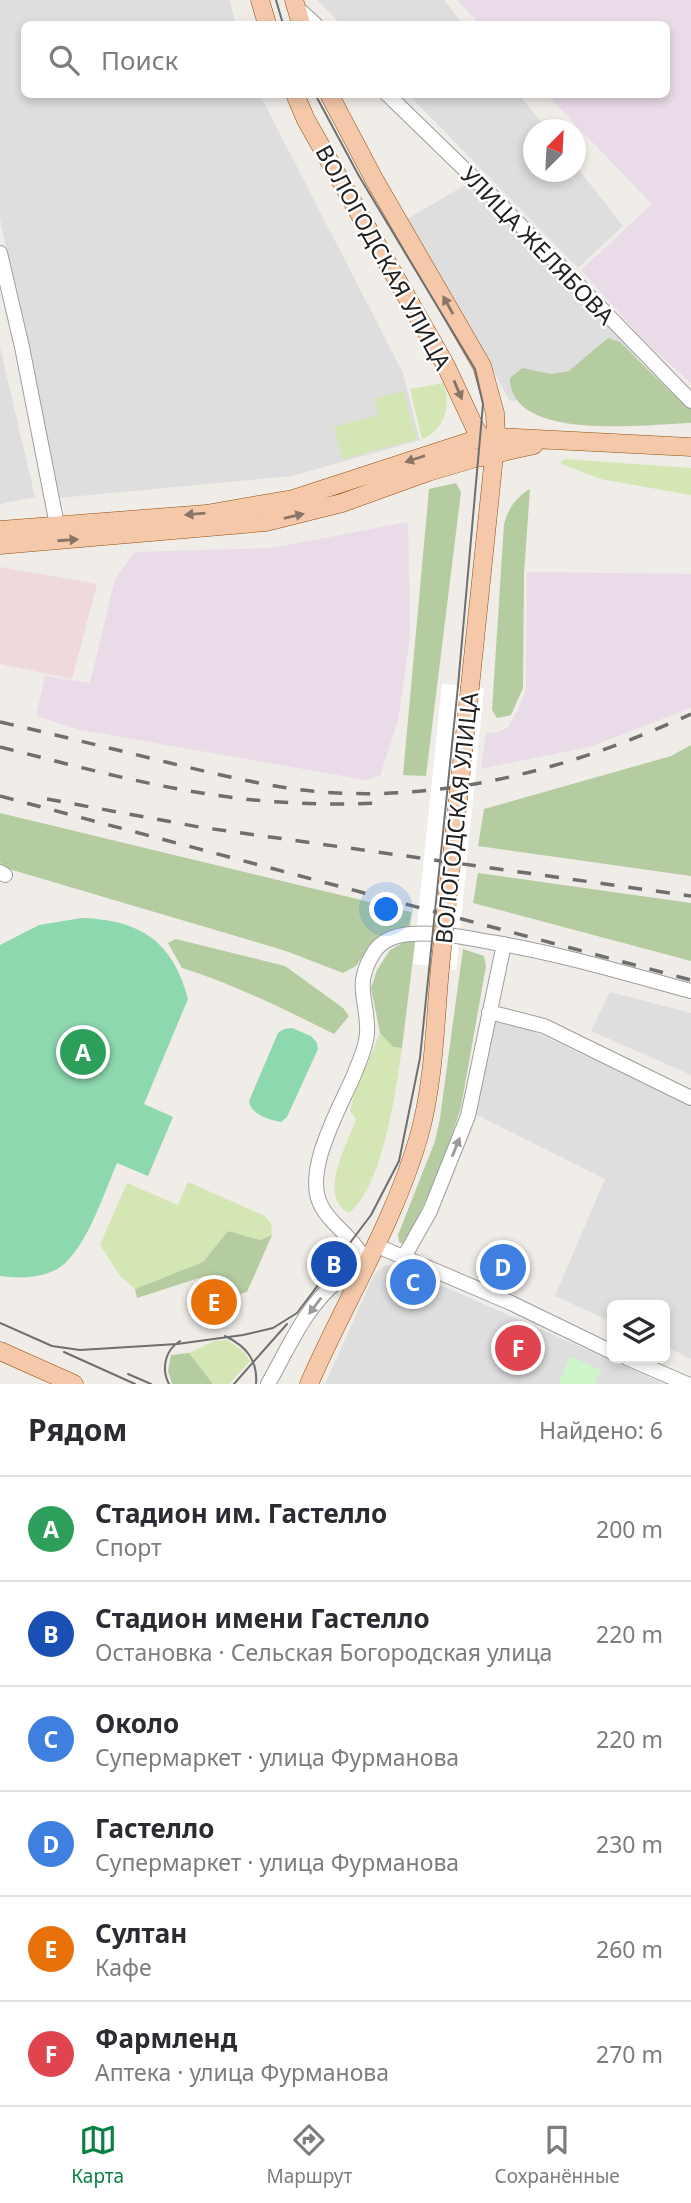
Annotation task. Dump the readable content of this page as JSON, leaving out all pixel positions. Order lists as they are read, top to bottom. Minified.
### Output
{"streets":{"main road":["ВОЛОГОДСКАЯ УЛИЦА"],"street":["УЛИЦА ЖЕЛЯБОВА"]},"north":"top right","page":{"search":"Поиск","pins":["A","B","D","C","E","F"],"heading":["Рядом","Найдено: 6"],"list":[{"mark":"A","name":"Стадион им. Гастелло","note":"Спорт","value":"200 m"},{"mark":"B","name":"Стадион имени Гастелло","note":"Остановка · Сельская Богородская улица","value":"220 m"},{"mark":"C","name":"Около","note":"Супермаркет · улица Фурманова","value":"220 m"},{"mark":"D","name":"Гастелло","note":"Супермаркет · улица Фурманова","value":"230 m"},{"mark":"E","name":"Султан","note":"Кафе","value":"260 m"},{"mark":"F","name":"Фармленд","note":"Аптека · улица Фурманова","value":"270 m"}],"nav":["Карта","Маршрут","Сохранённые"]}}
